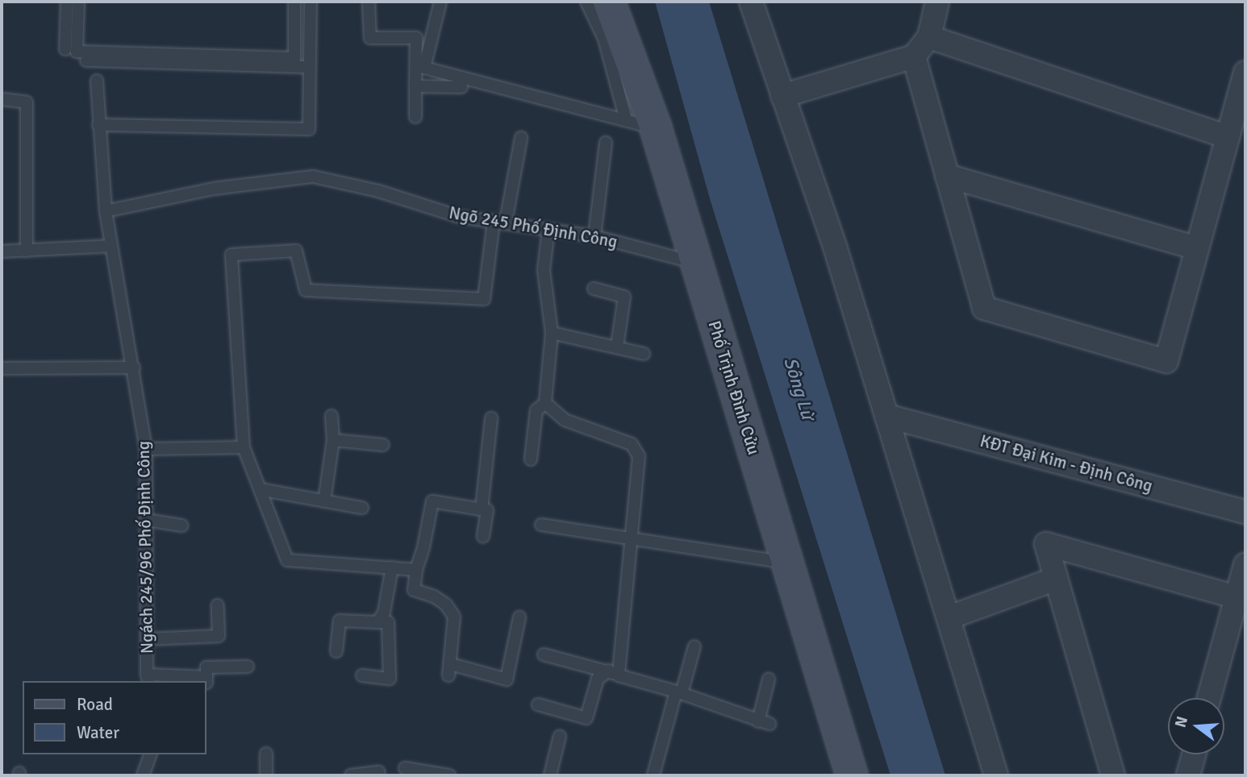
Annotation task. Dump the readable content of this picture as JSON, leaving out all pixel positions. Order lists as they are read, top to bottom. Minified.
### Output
{"streets":{"main road":["Phố Trịnh Đình Cửu"],"street":["KĐT Đại Kim - Định Công"],"lane":["Ngõ 245 Phố Định Công","Ngách 245/96 Phố Định Công"]},"crossings":[["Ngõ 245 Phố Định Công","Phố Trịnh Đình Cửu"]],"water":["Sông Lừ"],"legend":["Road","Water"],"north":"left"}
